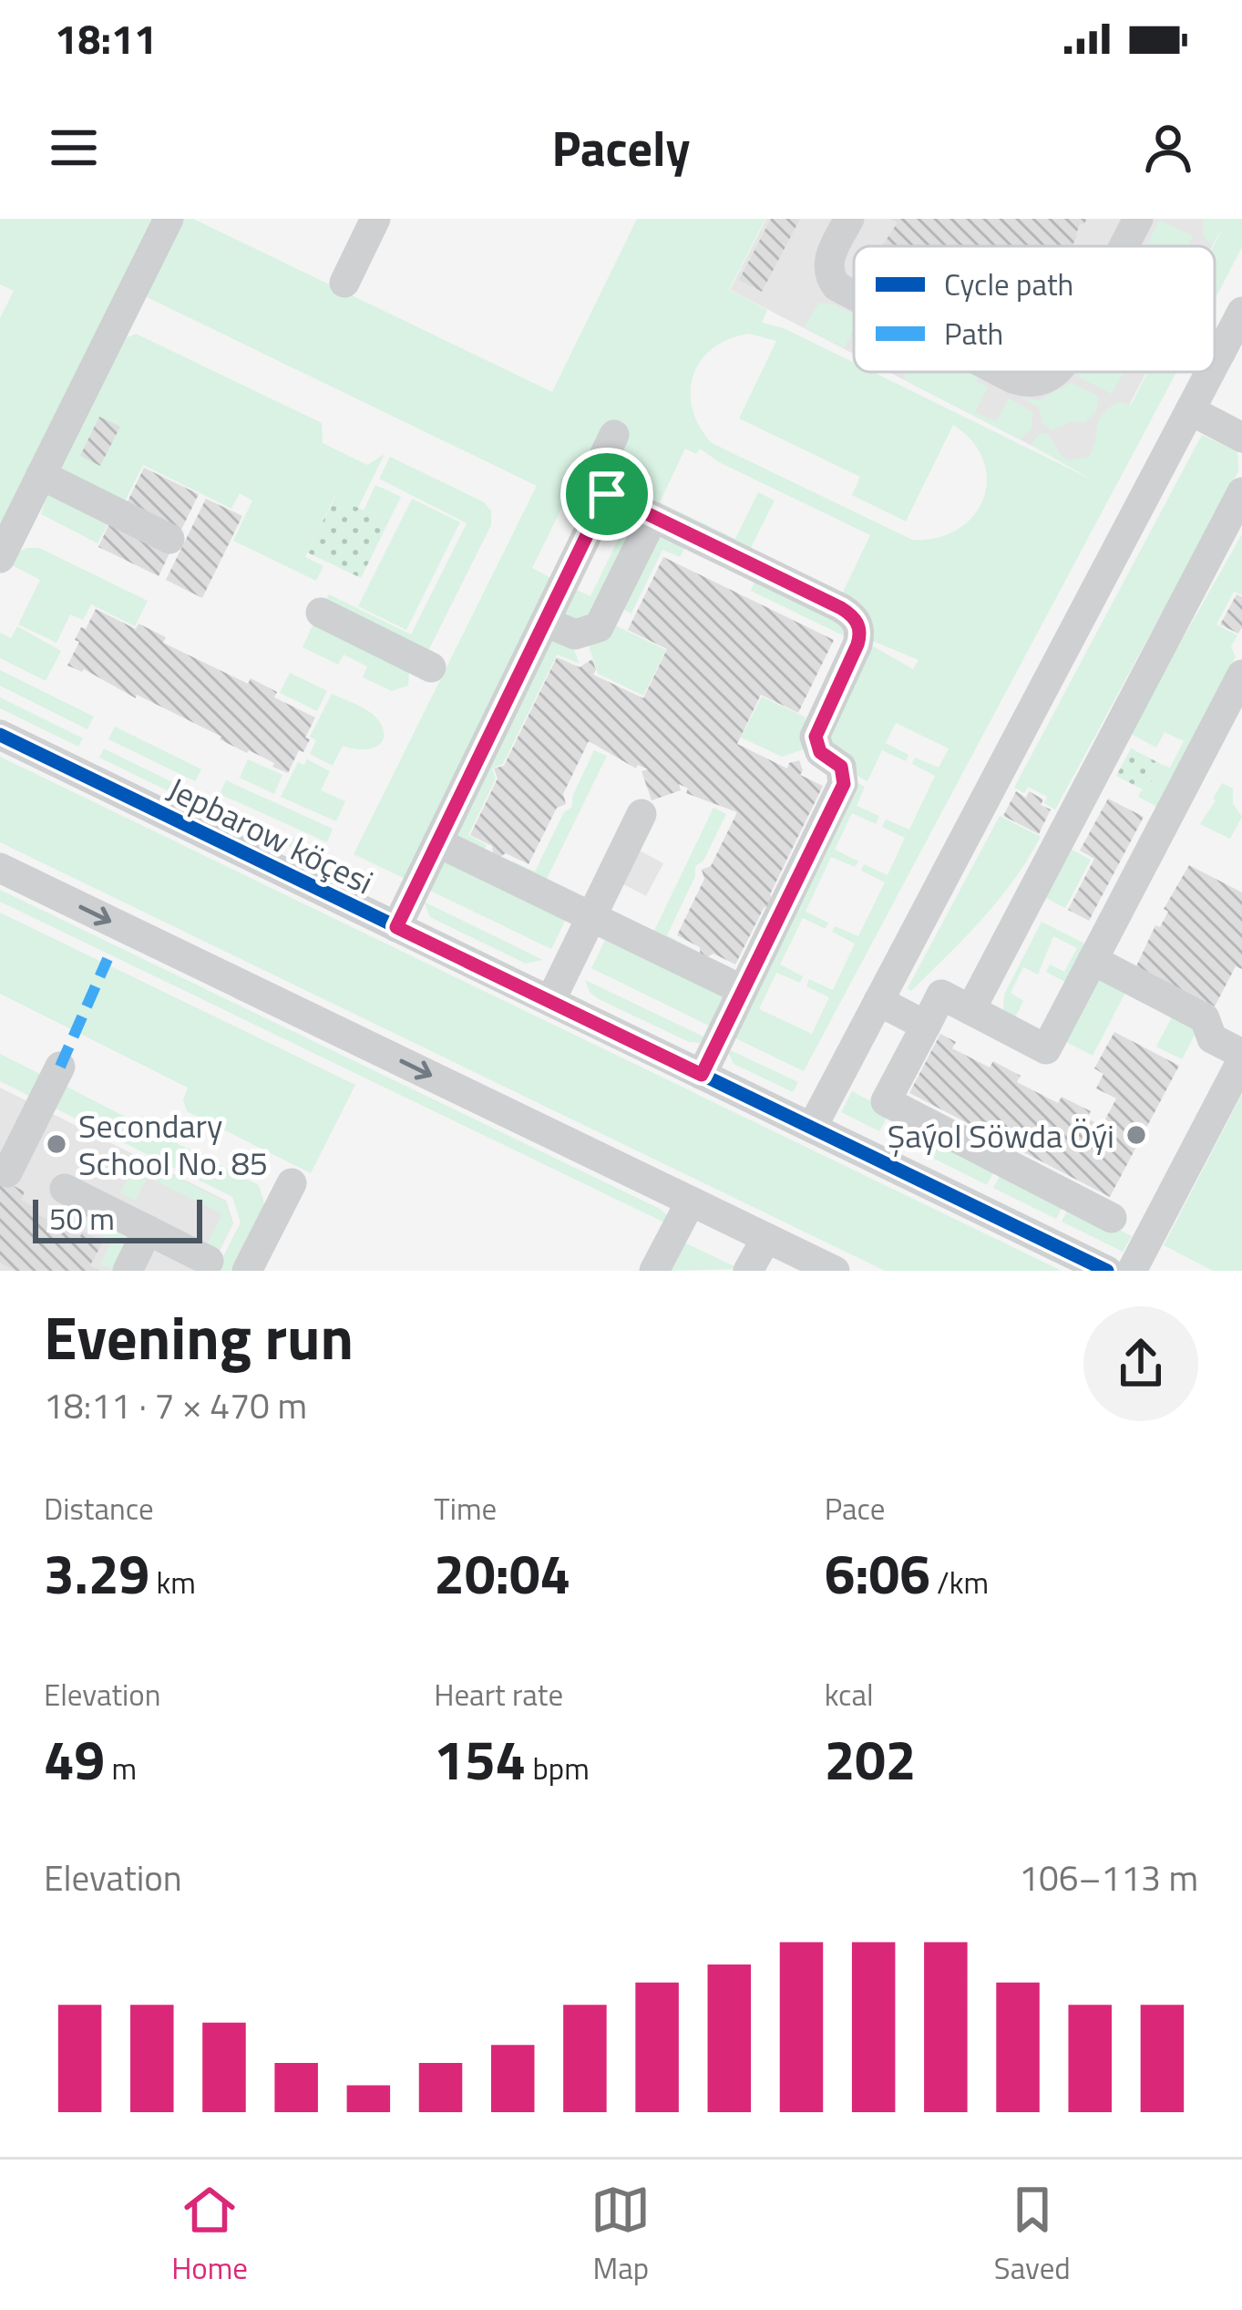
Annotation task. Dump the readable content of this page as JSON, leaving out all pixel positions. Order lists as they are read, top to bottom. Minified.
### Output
{"streets":{"street":["Jepbarow köçesi"]},"places":["Şaýol Söwda Öýi","Secondary School No. 85"],"legend":["Cycle path","Path"],"scale_bar":"50 m","page":{"status":"18:11","header":"Pacely","scale":"50 m","heading":["Evening run","18:11 · 7 × 470 m"],"stats":[["Distance","3.29 km"],["Time","20:04"],["Pace","6:06 /km"],["Elevation","49 m"],["Heart rate","154 bpm"],["kcal","202"]],"chart":["Elevation","106–113 m"],"tabs":["Home","Map","Saved"]}}
